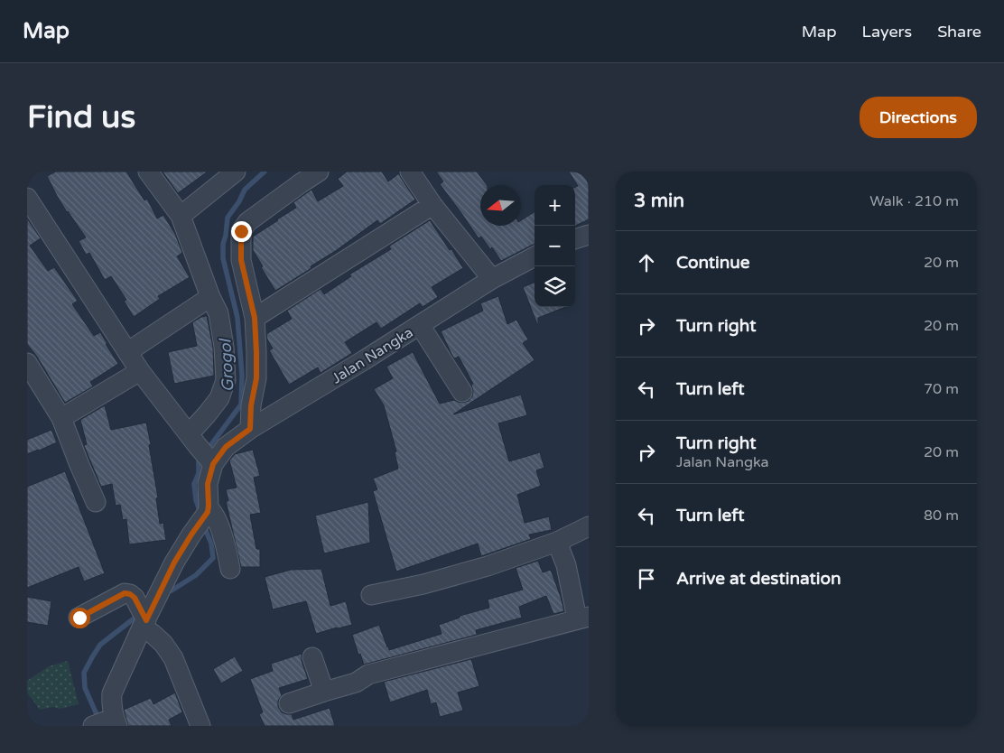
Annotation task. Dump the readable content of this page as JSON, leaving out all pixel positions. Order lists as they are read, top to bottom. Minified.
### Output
{"streets":{"street":["Jalan Nangka"]},"water":["Grogol"],"north":"left","page":{"header":"Map","nav":["Map","Layers","Share"],"buttons":"Directions","title":"Find us","heading":["3 min","Walk · 210 m"],"map_buttons":["+","−"],"list":[["Continue","20 m"],["Turn right","20 m"],["Turn left","70 m"],["Turn right","Jalan Nangka","20 m"],["Turn left","80 m"],"Arrive at destination"]}}
